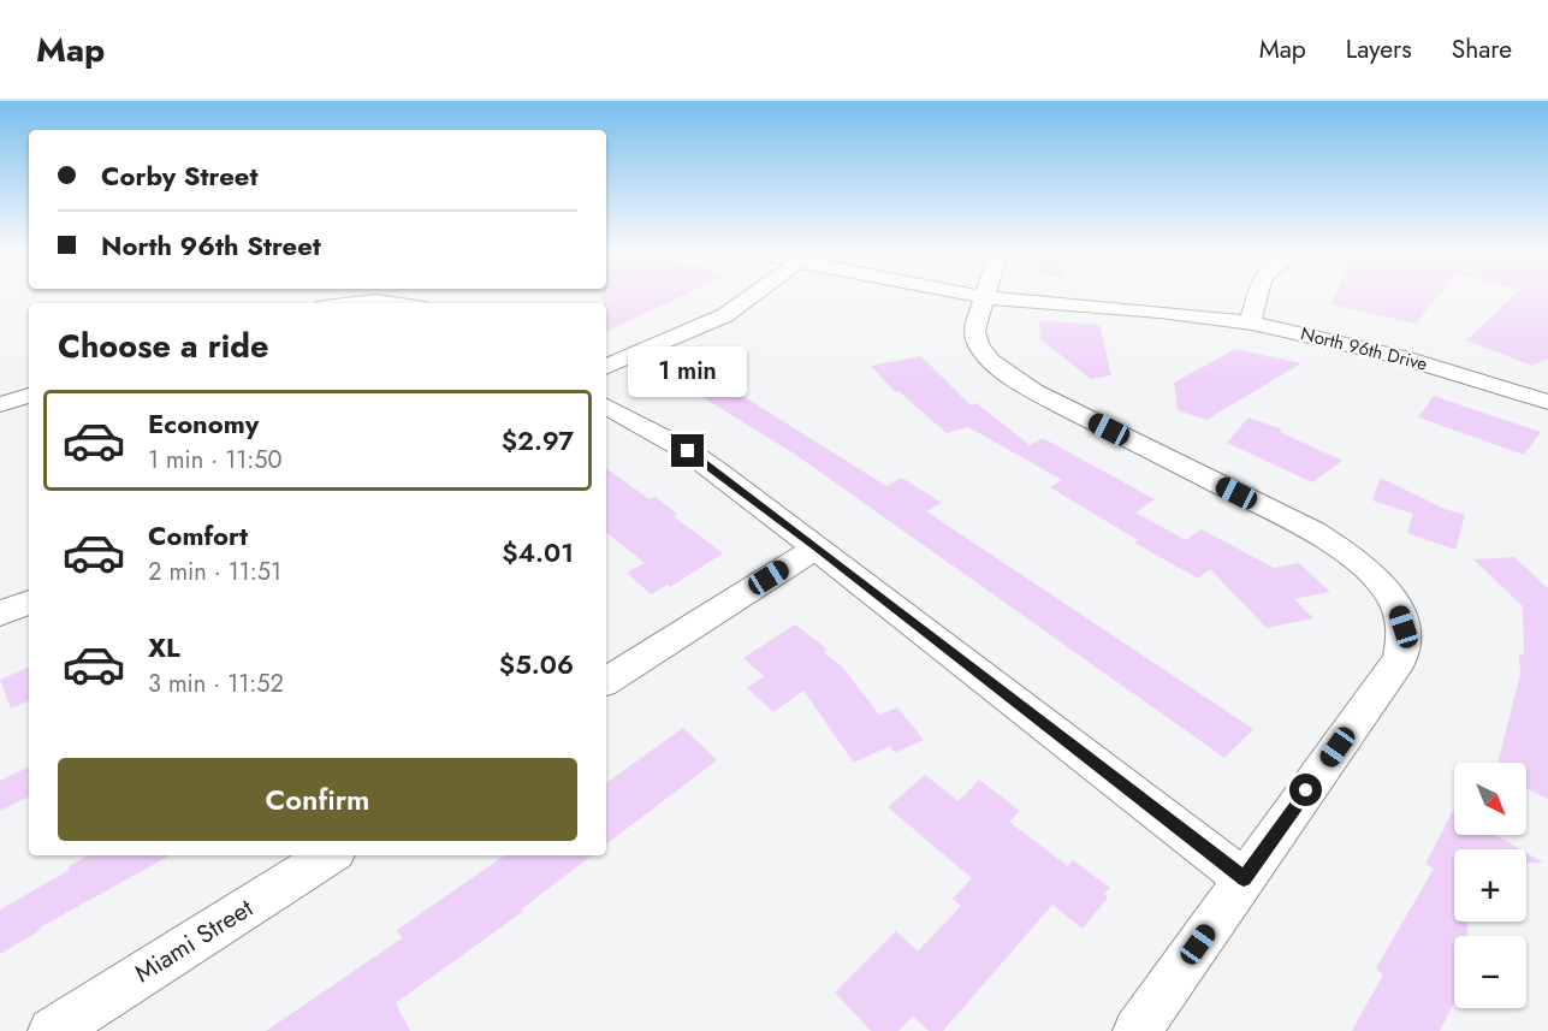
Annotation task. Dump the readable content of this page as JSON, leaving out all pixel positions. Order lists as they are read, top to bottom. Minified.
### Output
{"streets":{"street":["North 96th Drive","Miami Street"]},"north":"bottom right","page":{"header":"Map","nav":["Map","Layers","Share"],"banner":["Corby Street","North 96th Street"],"heading":"Choose a ride","bubble":"1 min","list":[{"name":"Economy","note":"1 min · 11:50","value":"$2.97"},{"name":"Comfort","note":"2 min · 11:51","value":"$4.01"},{"name":"XL","note":"3 min · 11:52","value":"$5.06"}],"buttons":"Confirm","map_buttons":["+","−"]}}
